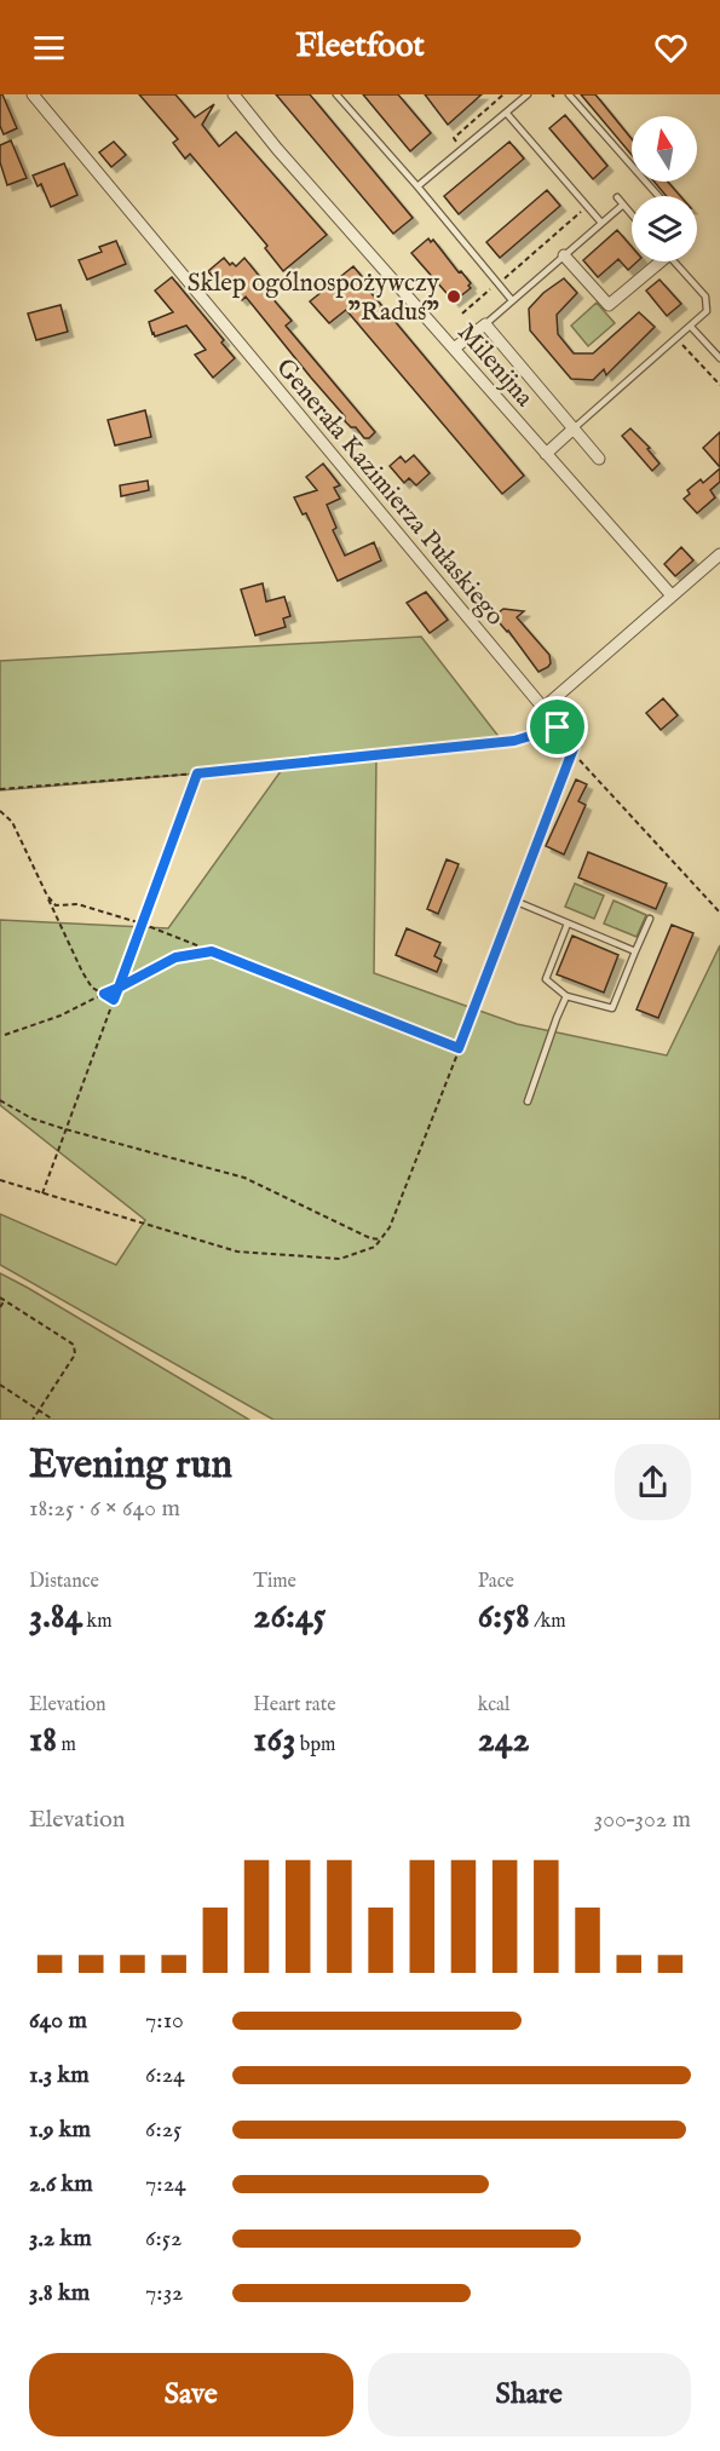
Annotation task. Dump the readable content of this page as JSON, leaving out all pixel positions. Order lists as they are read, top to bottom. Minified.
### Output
{"streets":{"street":["Milenijna","Generała Kazimierza Pułaskiego"]},"places":["Sklep ogólnospożywczy \"Raduś\""],"north":"top","page":{"header":"Fleetfoot","heading":["Evening run","18:25 · 6 × 640 m"],"stats":[["Distance","3.84 km"],["Time","26:45"],["Pace","6:58 /km"],["Elevation","18 m"],["Heart rate","163 bpm"],["kcal","242"]],"chart":["Elevation","300–302 m"],"list":[{"name":"640 m","note":"7:10"},{"name":"1.3 km","note":"6:24"},{"name":"1.9 km","note":"6:25"},{"name":"2.6 km","note":"7:24"},{"name":"3.2 km","note":"6:52"},{"name":"3.8 km","note":"7:32"}],"buttons":["Save","Share"]}}
